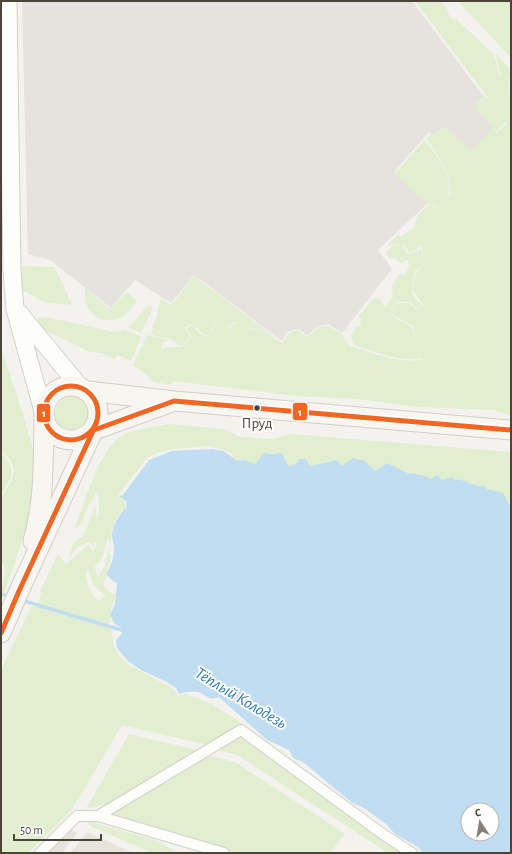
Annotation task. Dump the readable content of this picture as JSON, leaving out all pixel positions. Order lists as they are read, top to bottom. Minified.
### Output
{"water":["Тёплый Колодезь"],"places":["Пруд"],"lines":["transit line 1"],"scale_bar":"50 m","north":"top"}
